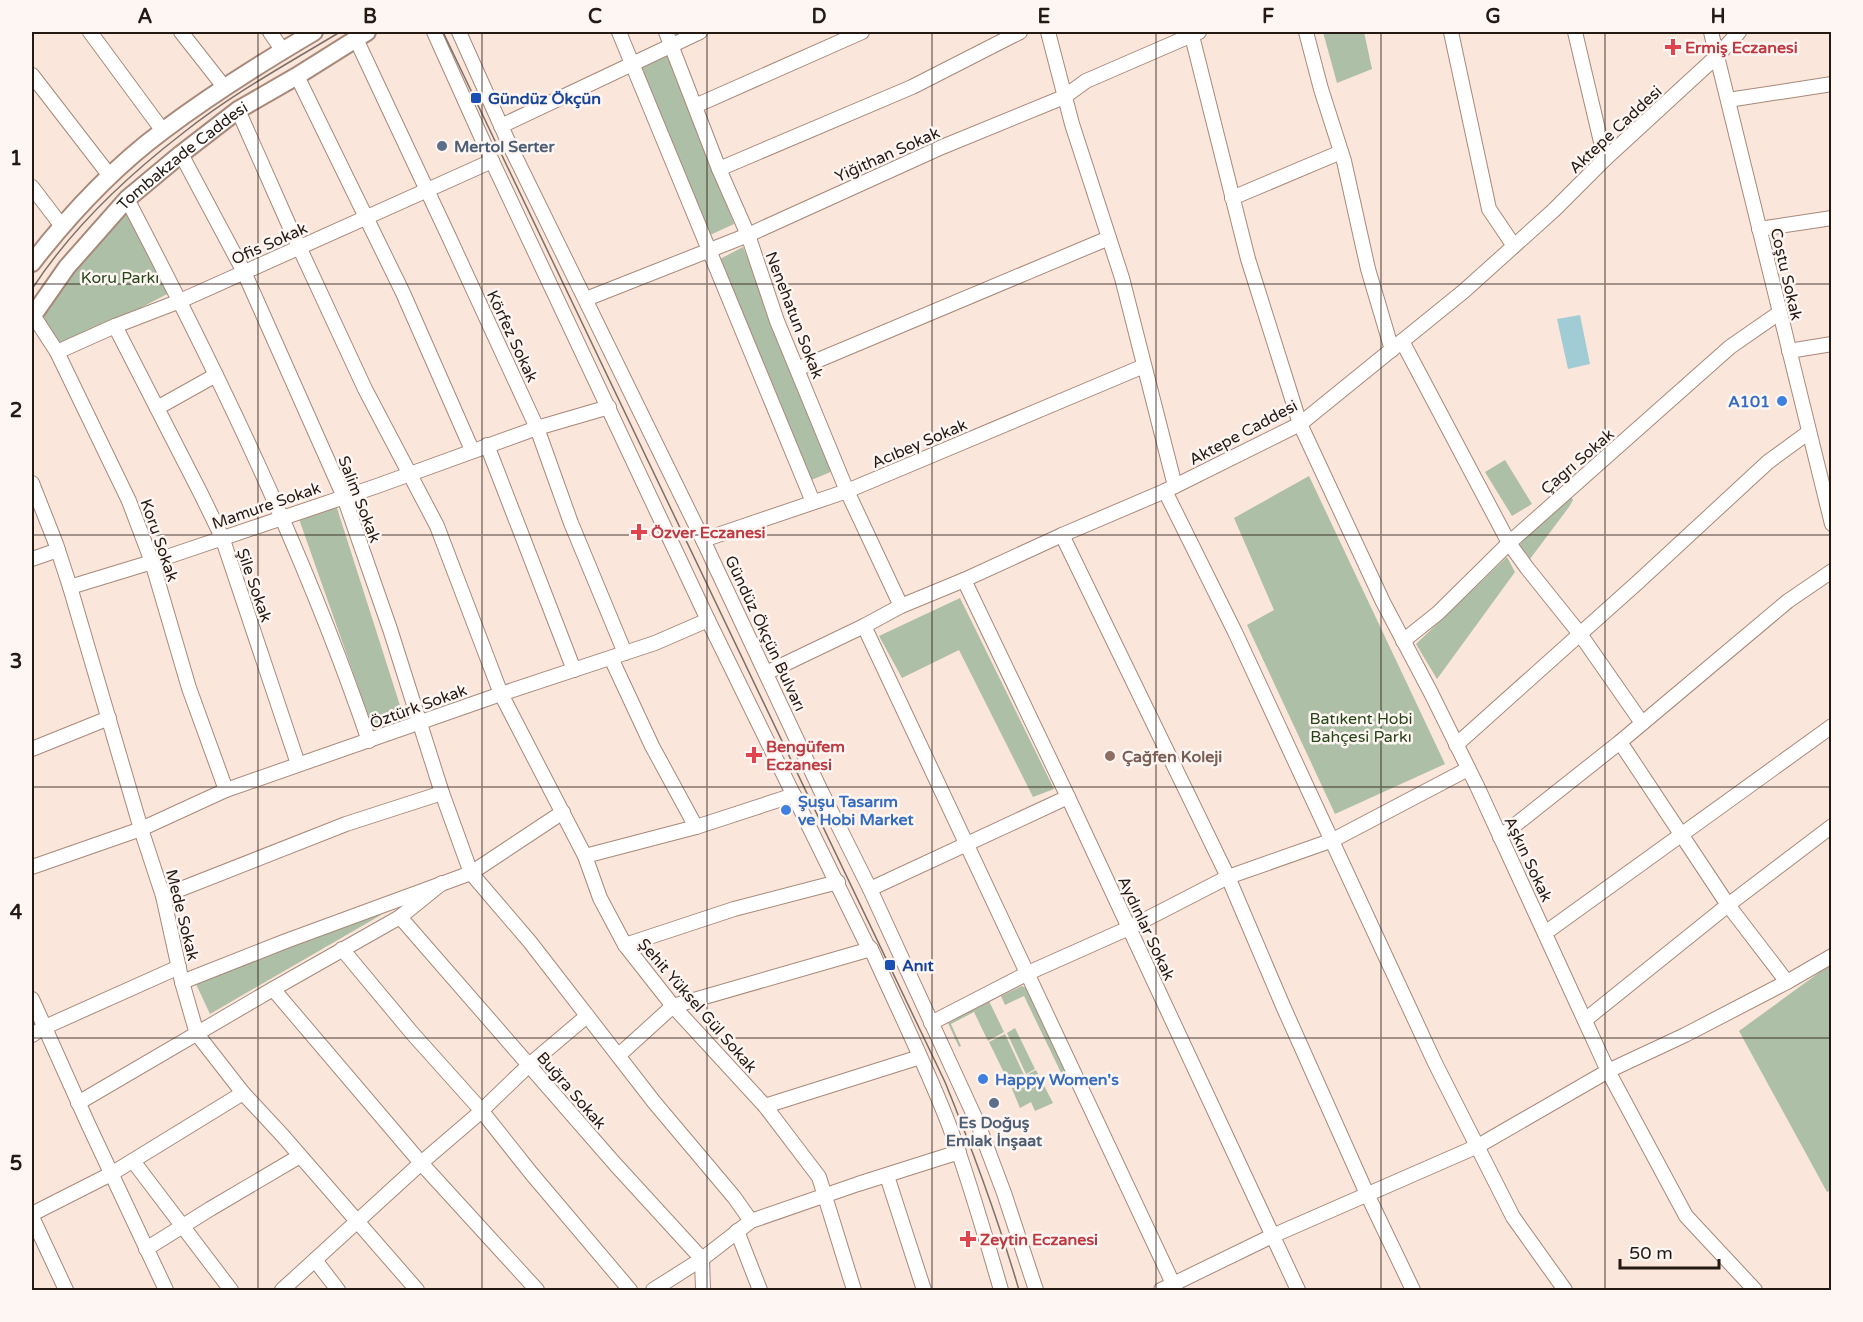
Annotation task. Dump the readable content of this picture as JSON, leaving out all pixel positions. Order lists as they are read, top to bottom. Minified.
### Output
{"streets":{"main road":["Tombakzade Caddesi"],"street":["Aktepe Caddesi","Yiğithan Sokak","Ofis Sokak","Coştu Sokak","Nenehatun Sokak","Körfez Sokak","Acıbey Sokak","Çagrı Sokak","Salim Sokak","Mamure Sokak","Koru Sokak","Şile Sokak","Gündüz Ökçün Bulvarı","Öztürk Sokak","Aşkın Sokak","Mede Sokak","Aydınlar Sokak","Şehit Yüksel Gül Sokak","Buğra Sokak"]},"crossings":[["Aktepe Caddesi","Coştu Sokak"],["Aktepe Caddesi","Nenehatun Sokak"],["Aktepe Caddesi","Gündüz Ökçün Bulvarı"],["Aktepe Caddesi","Aşkın Sokak"],["Aktepe Caddesi","Aydınlar Sokak"],["Yiğithan Sokak","Nenehatun Sokak"],["Yiğithan Sokak","Gündüz Ökçün Bulvarı"],["Yiğithan Sokak","Aşkın Sokak"],["Tombakzade Caddesi","Körfez Sokak"],["Tombakzade Caddesi","Salim Sokak"],["Tombakzade Caddesi","Koru Sokak"],["Tombakzade Caddesi","Şehit Yüksel Gül Sokak"],["Ofis Sokak","Körfez Sokak"],["Ofis Sokak","Salim Sokak"],["Ofis Sokak","Koru Sokak"],["Ofis Sokak","Şile Sokak"],["Ofis Sokak","Şehit Yüksel Gül Sokak"],["Coştu Sokak","Çagrı Sokak"],["Nenehatun Sokak","Acıbey Sokak"],["Körfez Sokak","Mamure Sokak"],["Körfez Sokak","Öztürk Sokak"],["Acıbey Sokak","Gündüz Ökçün Bulvarı"],["Çagrı Sokak","Aşkın Sokak"],["Salim Sokak","Mamure Sokak"],["Salim Sokak","Öztürk Sokak"],["Mamure Sokak","Koru Sokak"],["Mamure Sokak","Şile Sokak"],["Mamure Sokak","Mede Sokak"],["Mamure Sokak","Şehit Yüksel Gül Sokak"],["Koru Sokak","Öztürk Sokak"],["Şile Sokak","Öztürk Sokak"],["Öztürk Sokak","Mede Sokak"],["Öztürk Sokak","Şehit Yüksel Gül Sokak"]],"parks":["Koru Parkı","Batıkent Hobi Bahçesi Parkı"],"places":{"health":["Ermiş Eczanesi","Özver Eczanesi","Bengüfem Eczanesi","Zeytin Eczanesi"],"transit":["Gündüz Ökçün","Anıt"],"other":["Mertol Serter","A101","Çağfen Koleji","Şuşu Tasarım ve Hobi Market","Happy Women's","Es Doğuş Emlak İnşaat"]},"scale_bar":"50 m","grid":{"columns":["A","B","C","D","E","F","G","H"],"rows":["1","2","3","4","5"]}}
